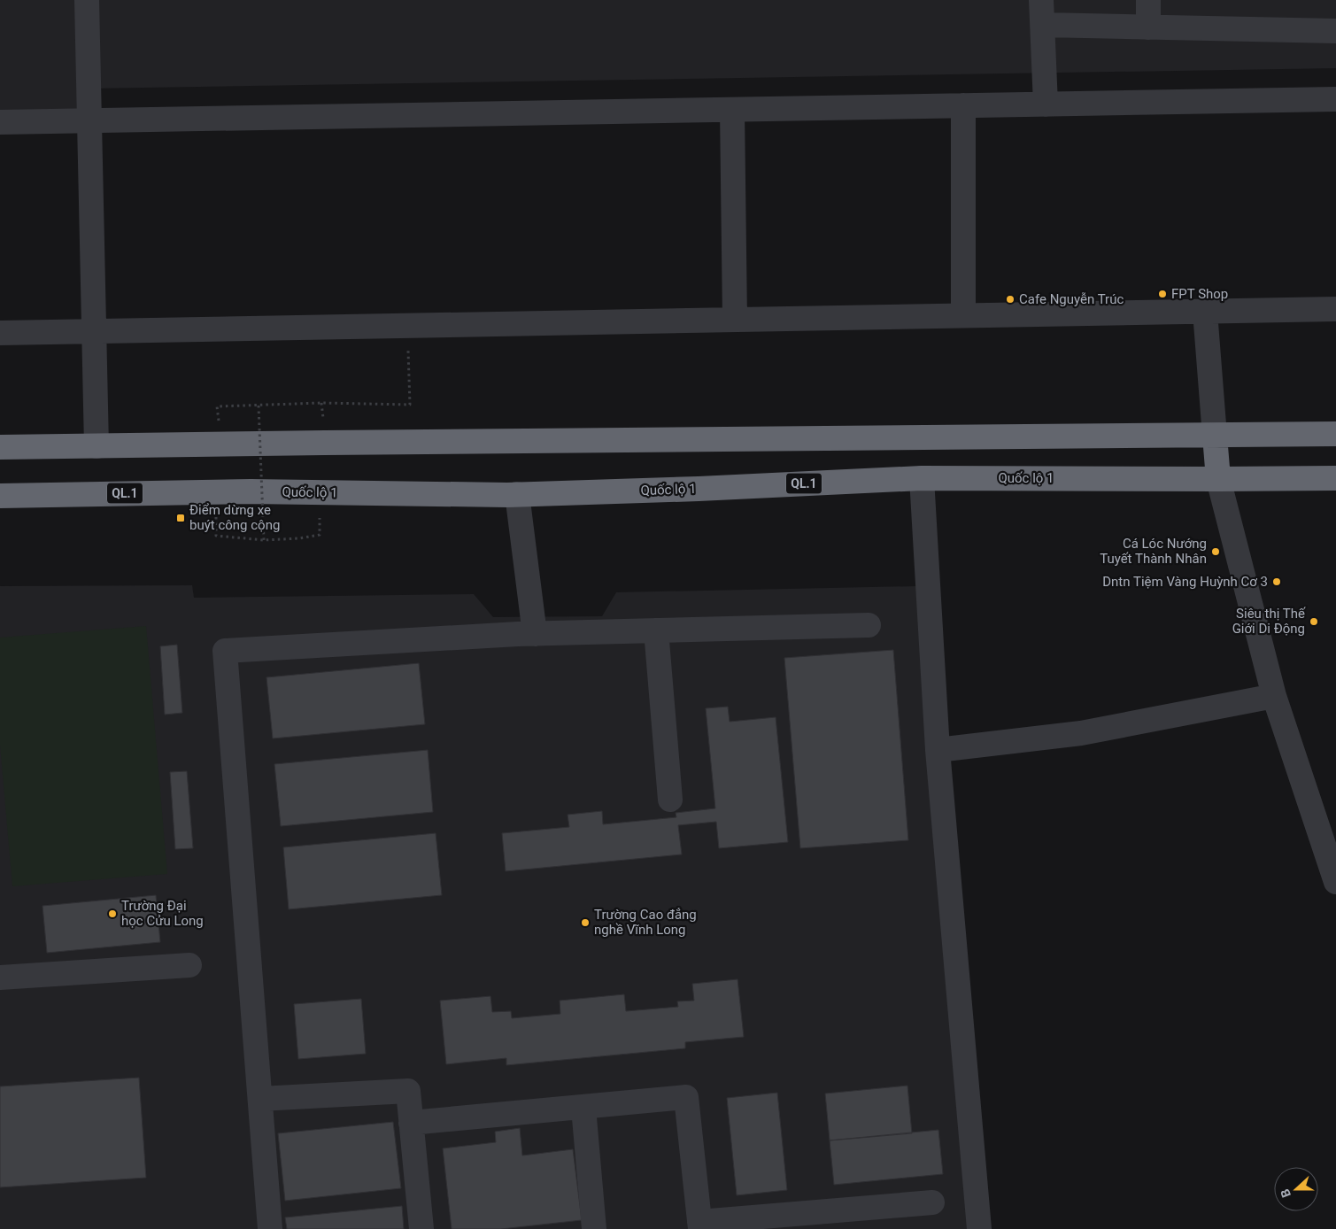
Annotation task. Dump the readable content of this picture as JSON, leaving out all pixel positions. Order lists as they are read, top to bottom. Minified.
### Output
{"streets":{"highway":["Quốc lộ 1","QL.1"]},"places":{"other":["FPT Shop","Cafe Nguyễn Trúc","Cá Lóc Nướng Tuyết Thành Nhân","Dntn Tiệm Vàng Huỳnh Cơ 3","Siêu thị Thế Giới Di Động","Trường Đại học Cửu Long","Trường Cao đẳng nghề Vĩnh Long"],"transit":["Điểm dừng xe buýt công cộng"]},"north":"left"}
